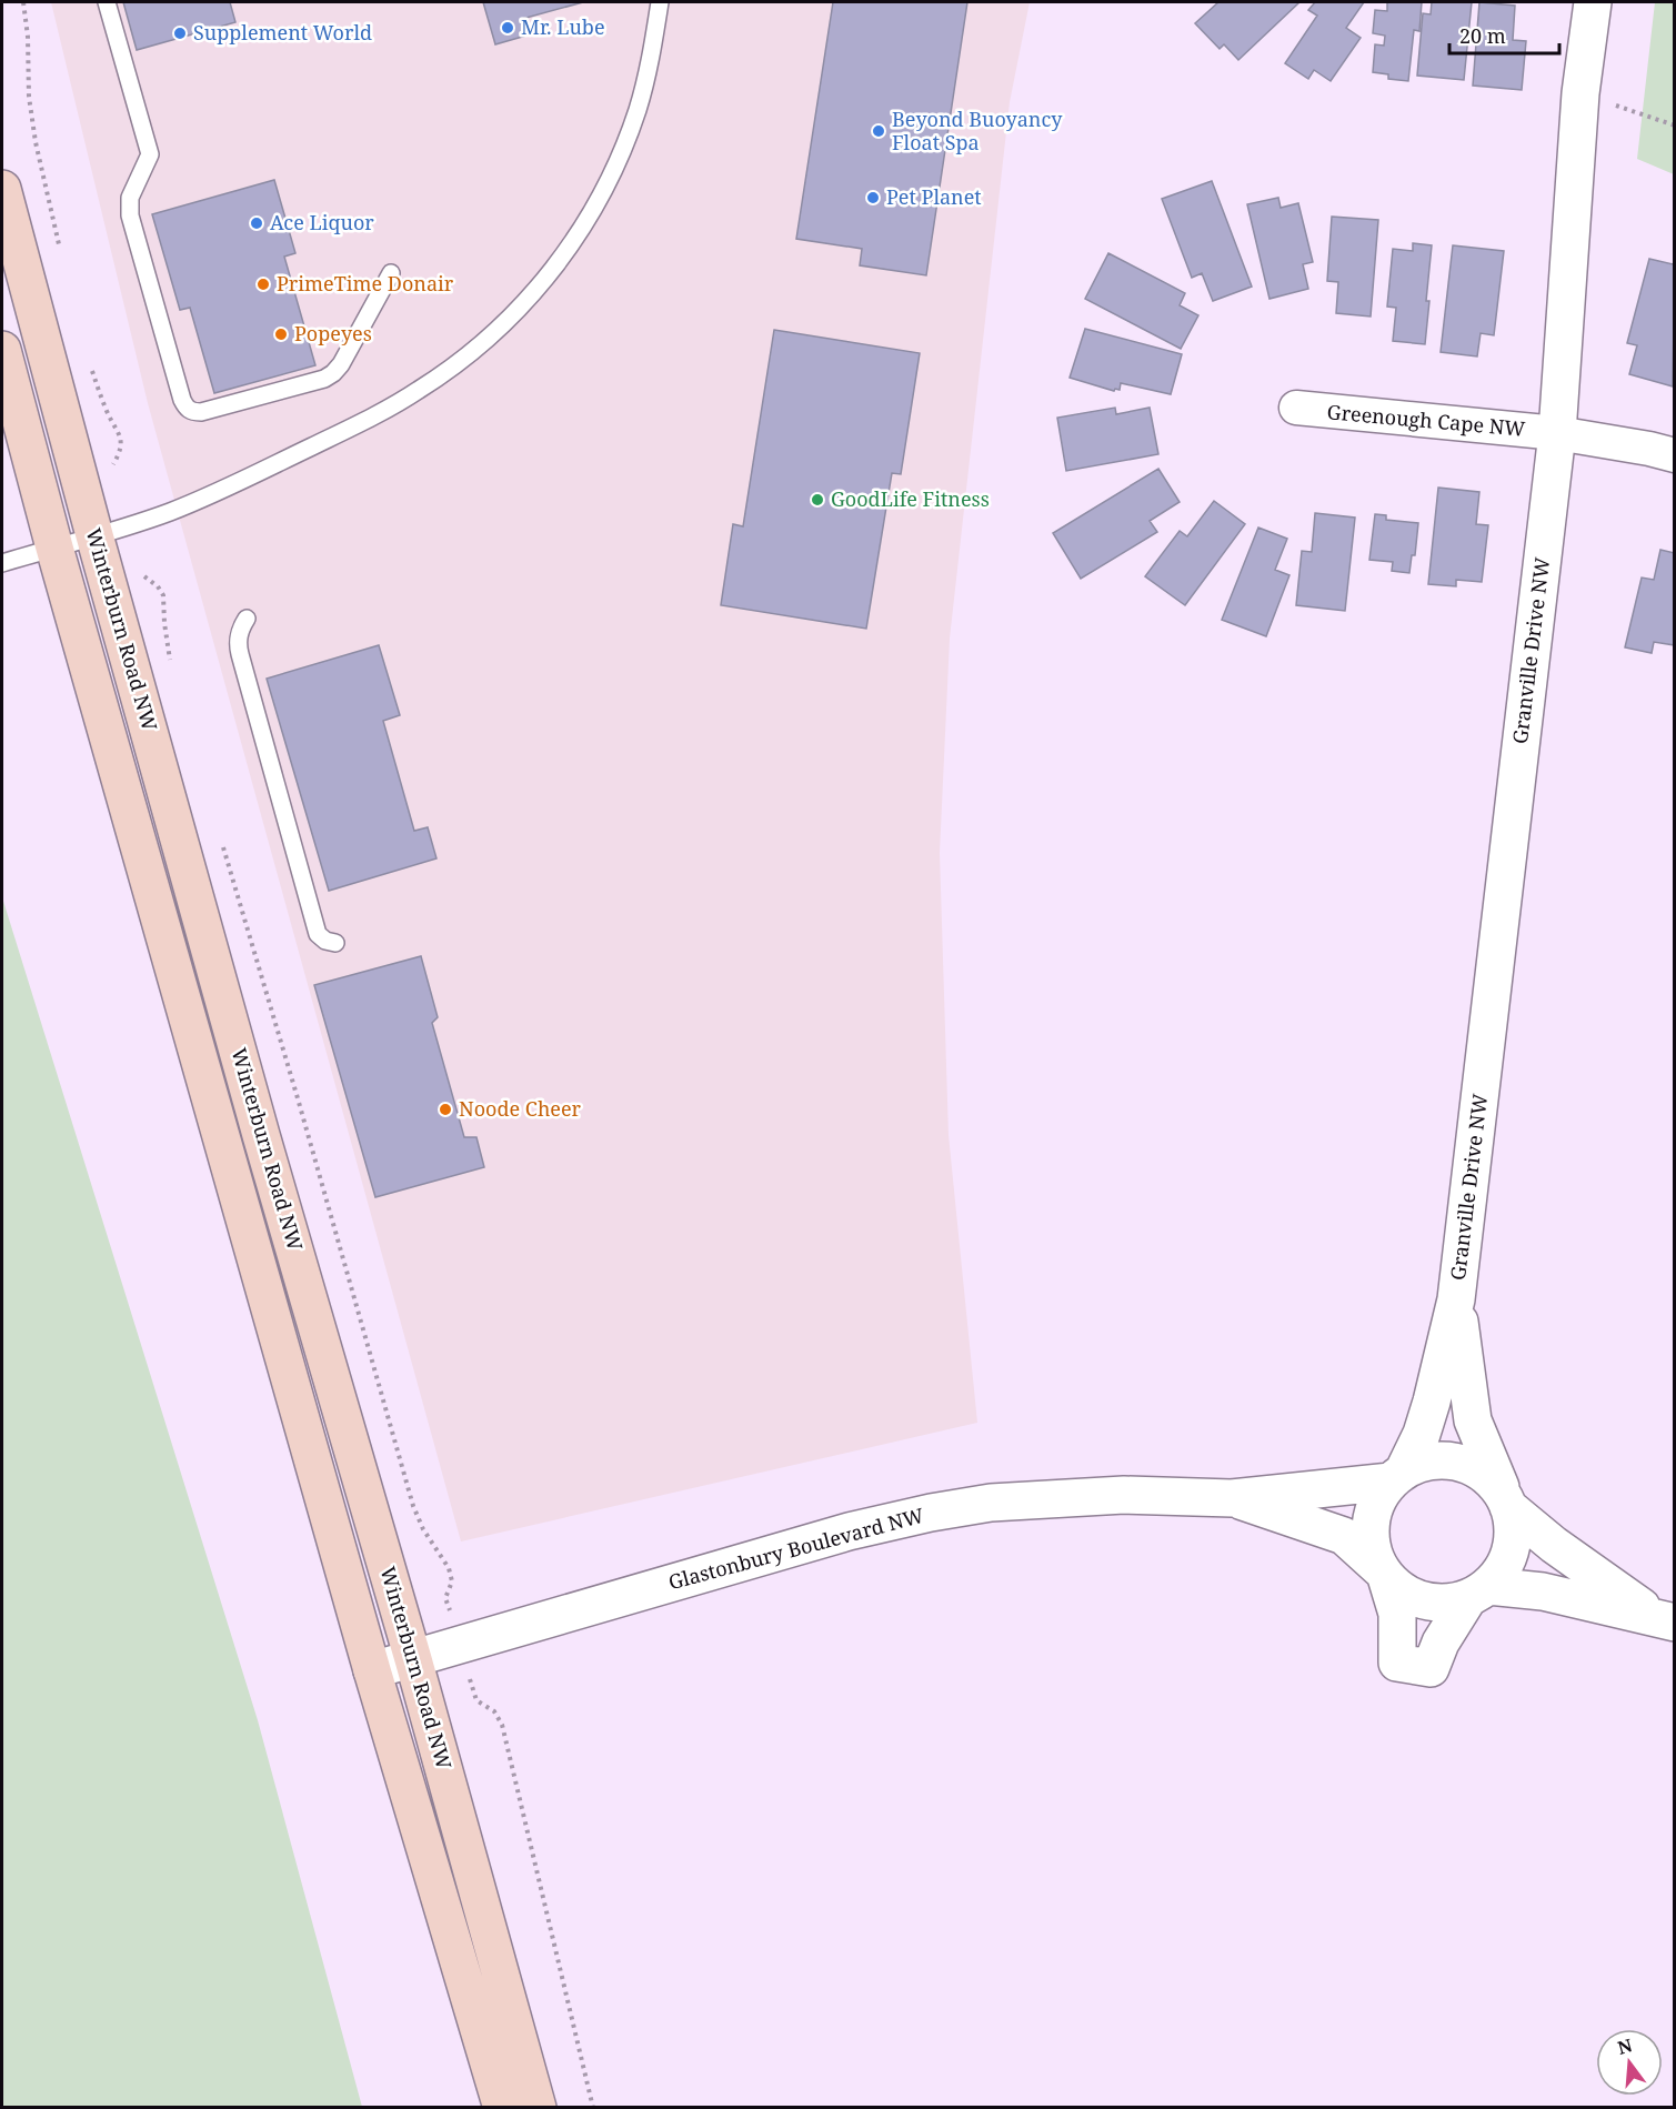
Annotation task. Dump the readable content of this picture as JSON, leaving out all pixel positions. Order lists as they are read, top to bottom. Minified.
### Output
{"streets":{"main road":["Winterburn Road NW"],"street":["Greenough Cape NW","Granville Drive NW","Glastonbury Boulevard NW"]},"crossings":[["Greenough Cape NW","Granville Drive NW"],["Winterburn Road NW","Glastonbury Boulevard NW"],["Granville Drive NW","Glastonbury Boulevard NW"]],"places":["Mr. Lube","Supplement World","Beyond Buoyancy Float Spa","Pet Planet","Ace Liquor","PrimeTime Donair","Popeyes","GoodLife Fitness","Noode Cheer"],"scale_bar":"20 m","north":"top"}
